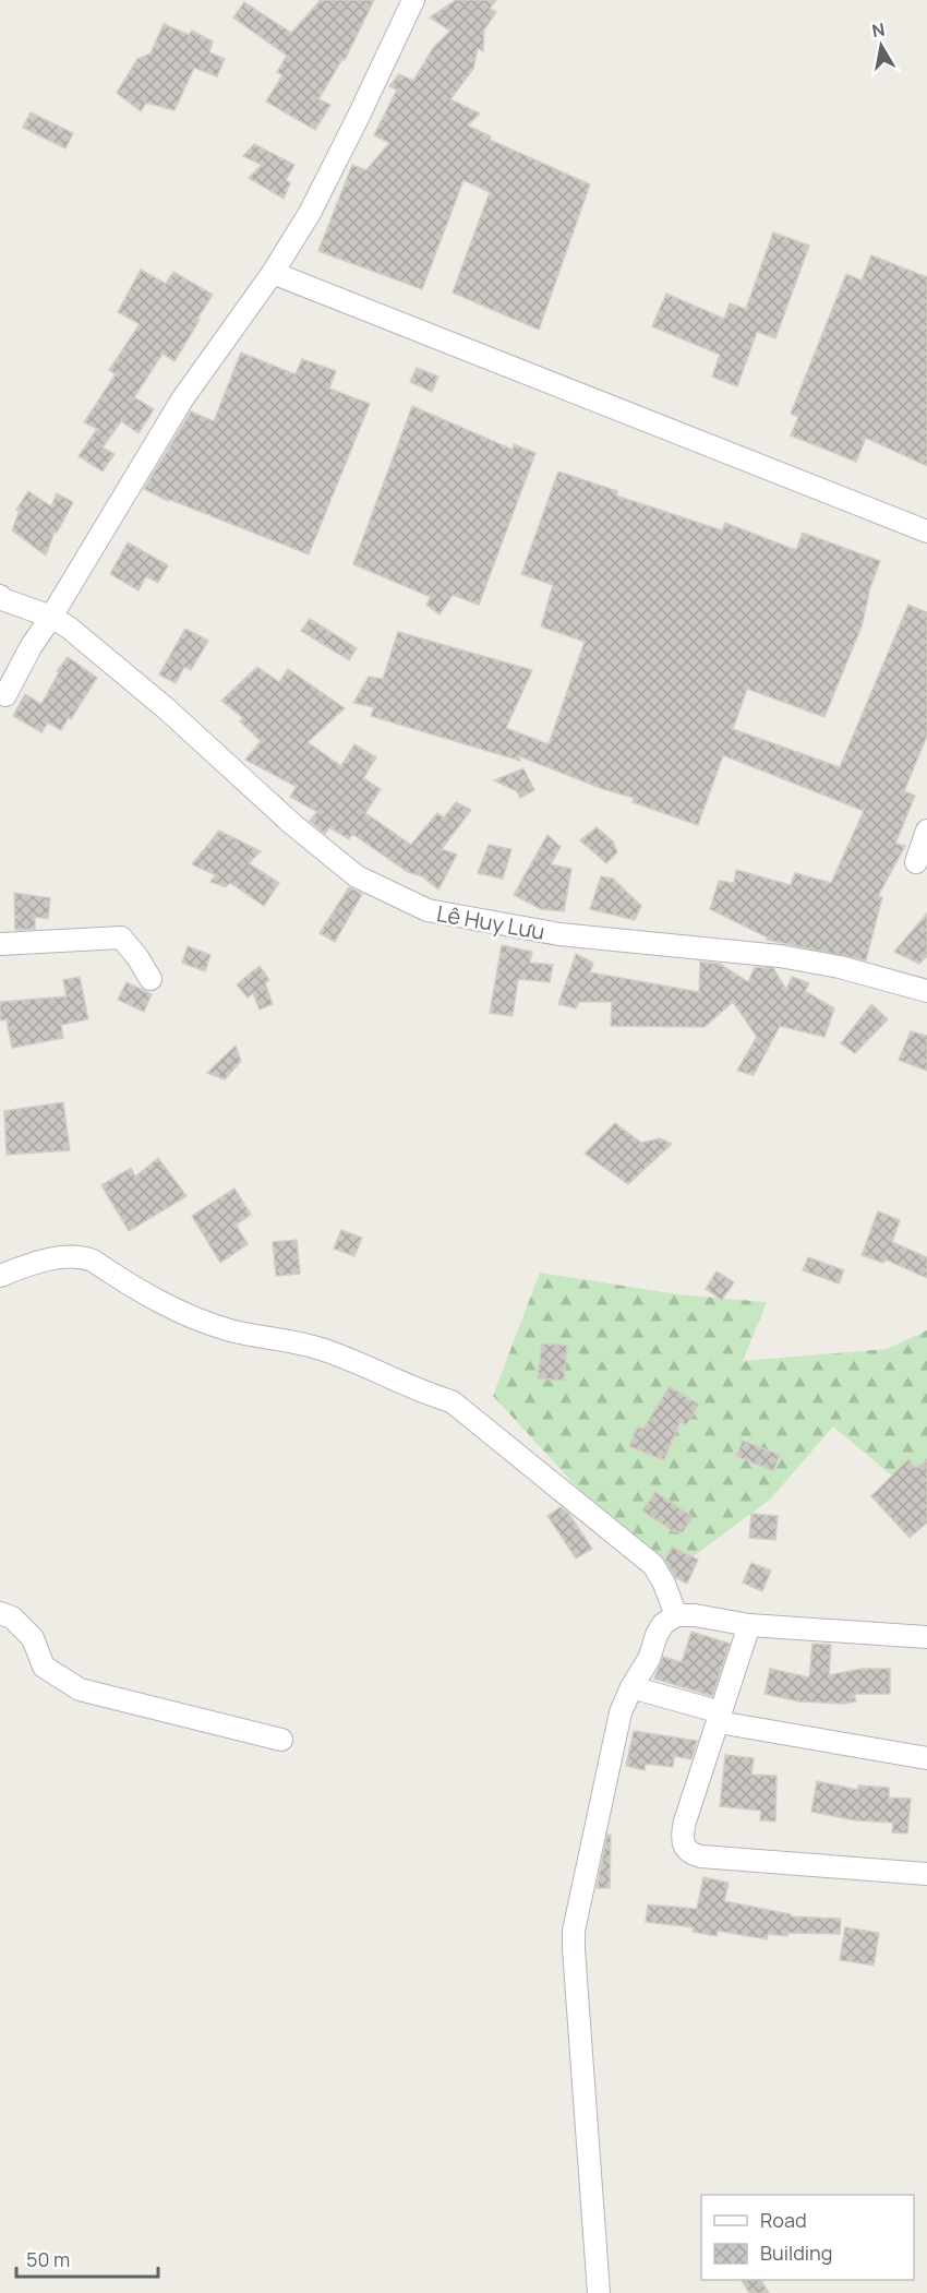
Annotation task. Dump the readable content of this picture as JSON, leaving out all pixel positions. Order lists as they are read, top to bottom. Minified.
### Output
{"streets":{"street":["Lê Huy Lưu"]},"legend":["Road","Building"],"scale_bar":"50 m","north":"top"}
